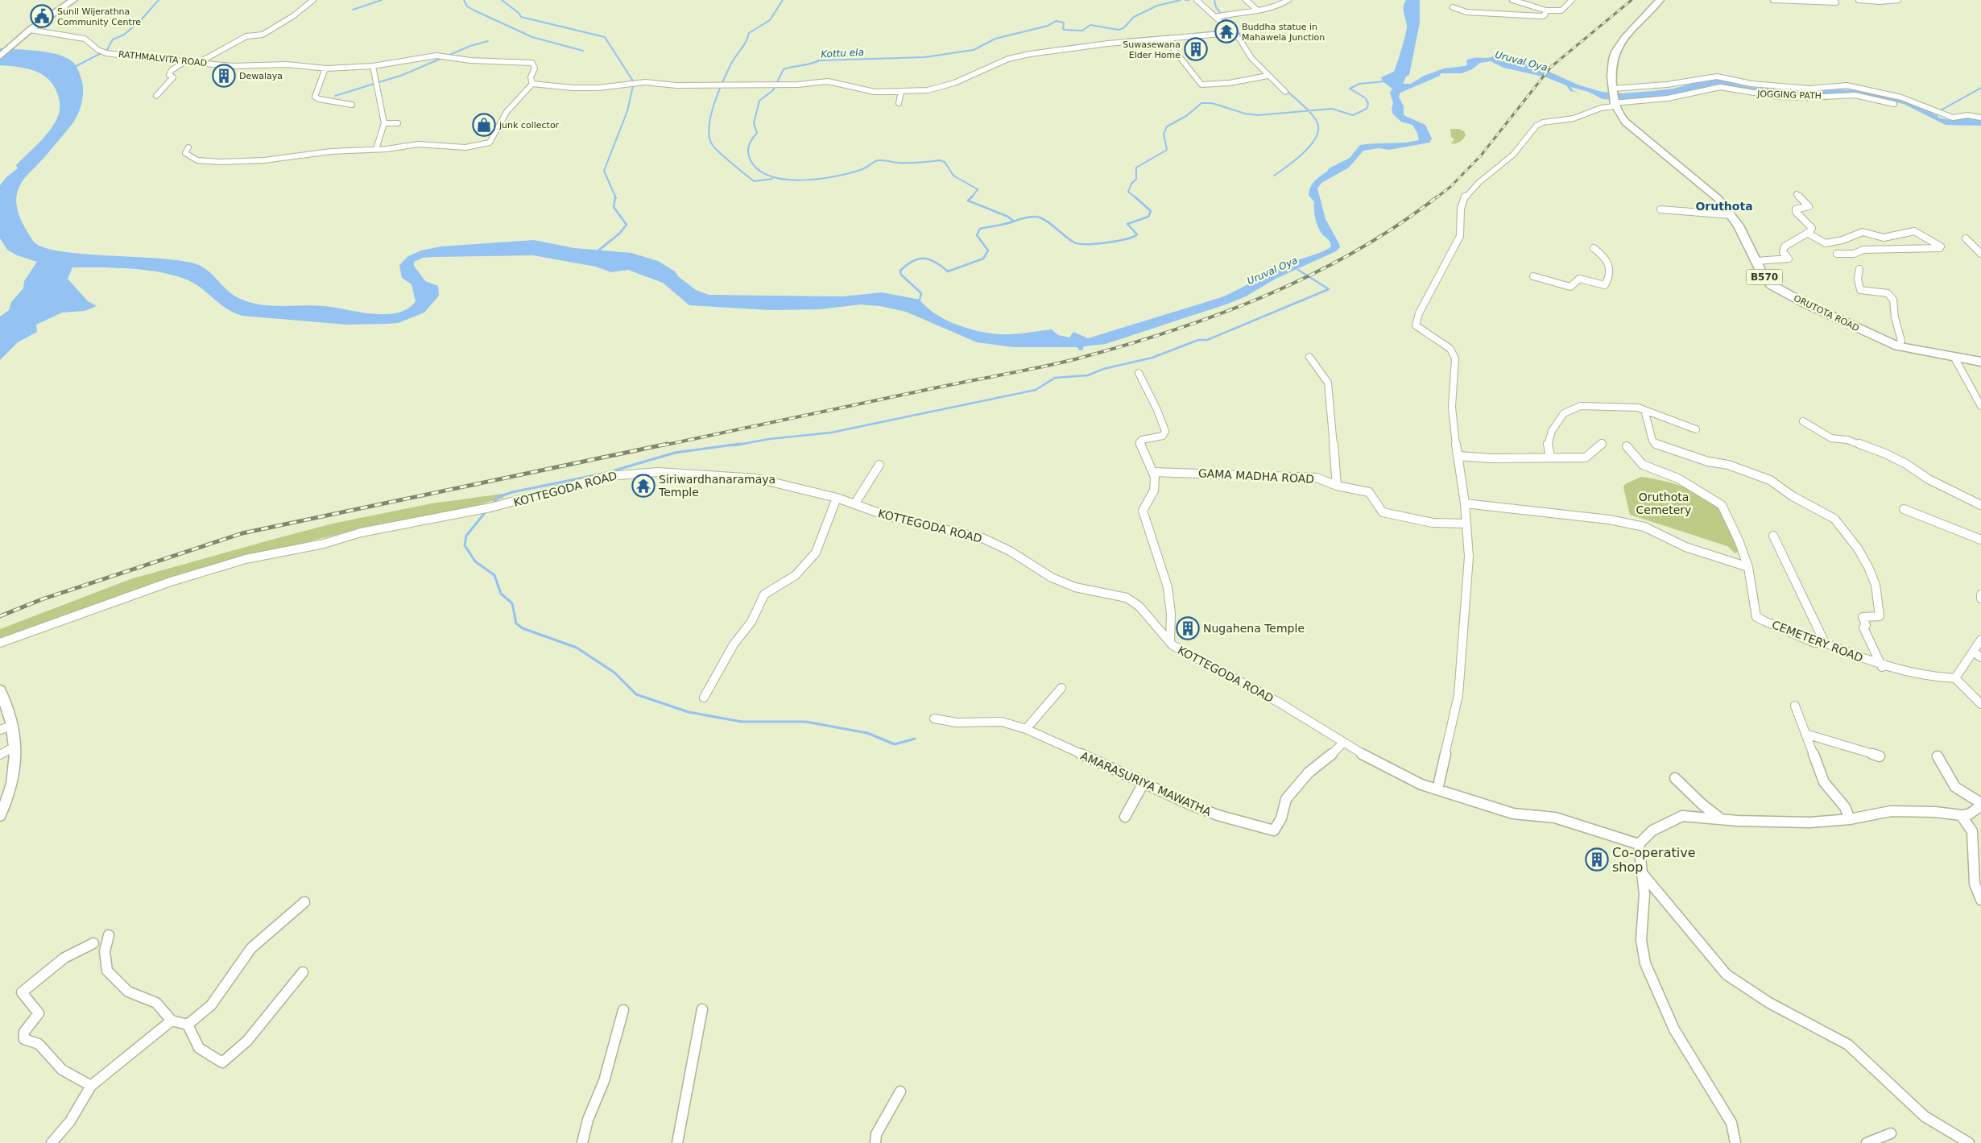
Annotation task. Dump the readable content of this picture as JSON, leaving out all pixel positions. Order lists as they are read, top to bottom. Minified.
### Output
{"streets":{"main road":["B570","ORUTOTA ROAD"],"street":["RATHMALVITA ROAD","JOGGING PATH","GAMA MADHA ROAD","KOTTEGODA ROAD","CEMETERY ROAD","AMARASURIYA MAWATHA"]},"crossings":[["JOGGING PATH","ORUTOTA ROAD"],["KOTTEGODA ROAD","AMARASURIYA MAWATHA"]],"districts":["Oruthota"],"water":["Kottu ela","Uruval Oya"],"parks":["Oruthota Cemetery"],"places":{"public building":["Sunil Wijerathna Community Centre"],"temple":["Buddha statue in Mahawela Junction","Siriwardhanaramaya Temple"],"building":["Suwasewana Elder Home","Dewalaya","Nugahena Temple","Co-operative shop"],"shop":["junk collector"]}}
